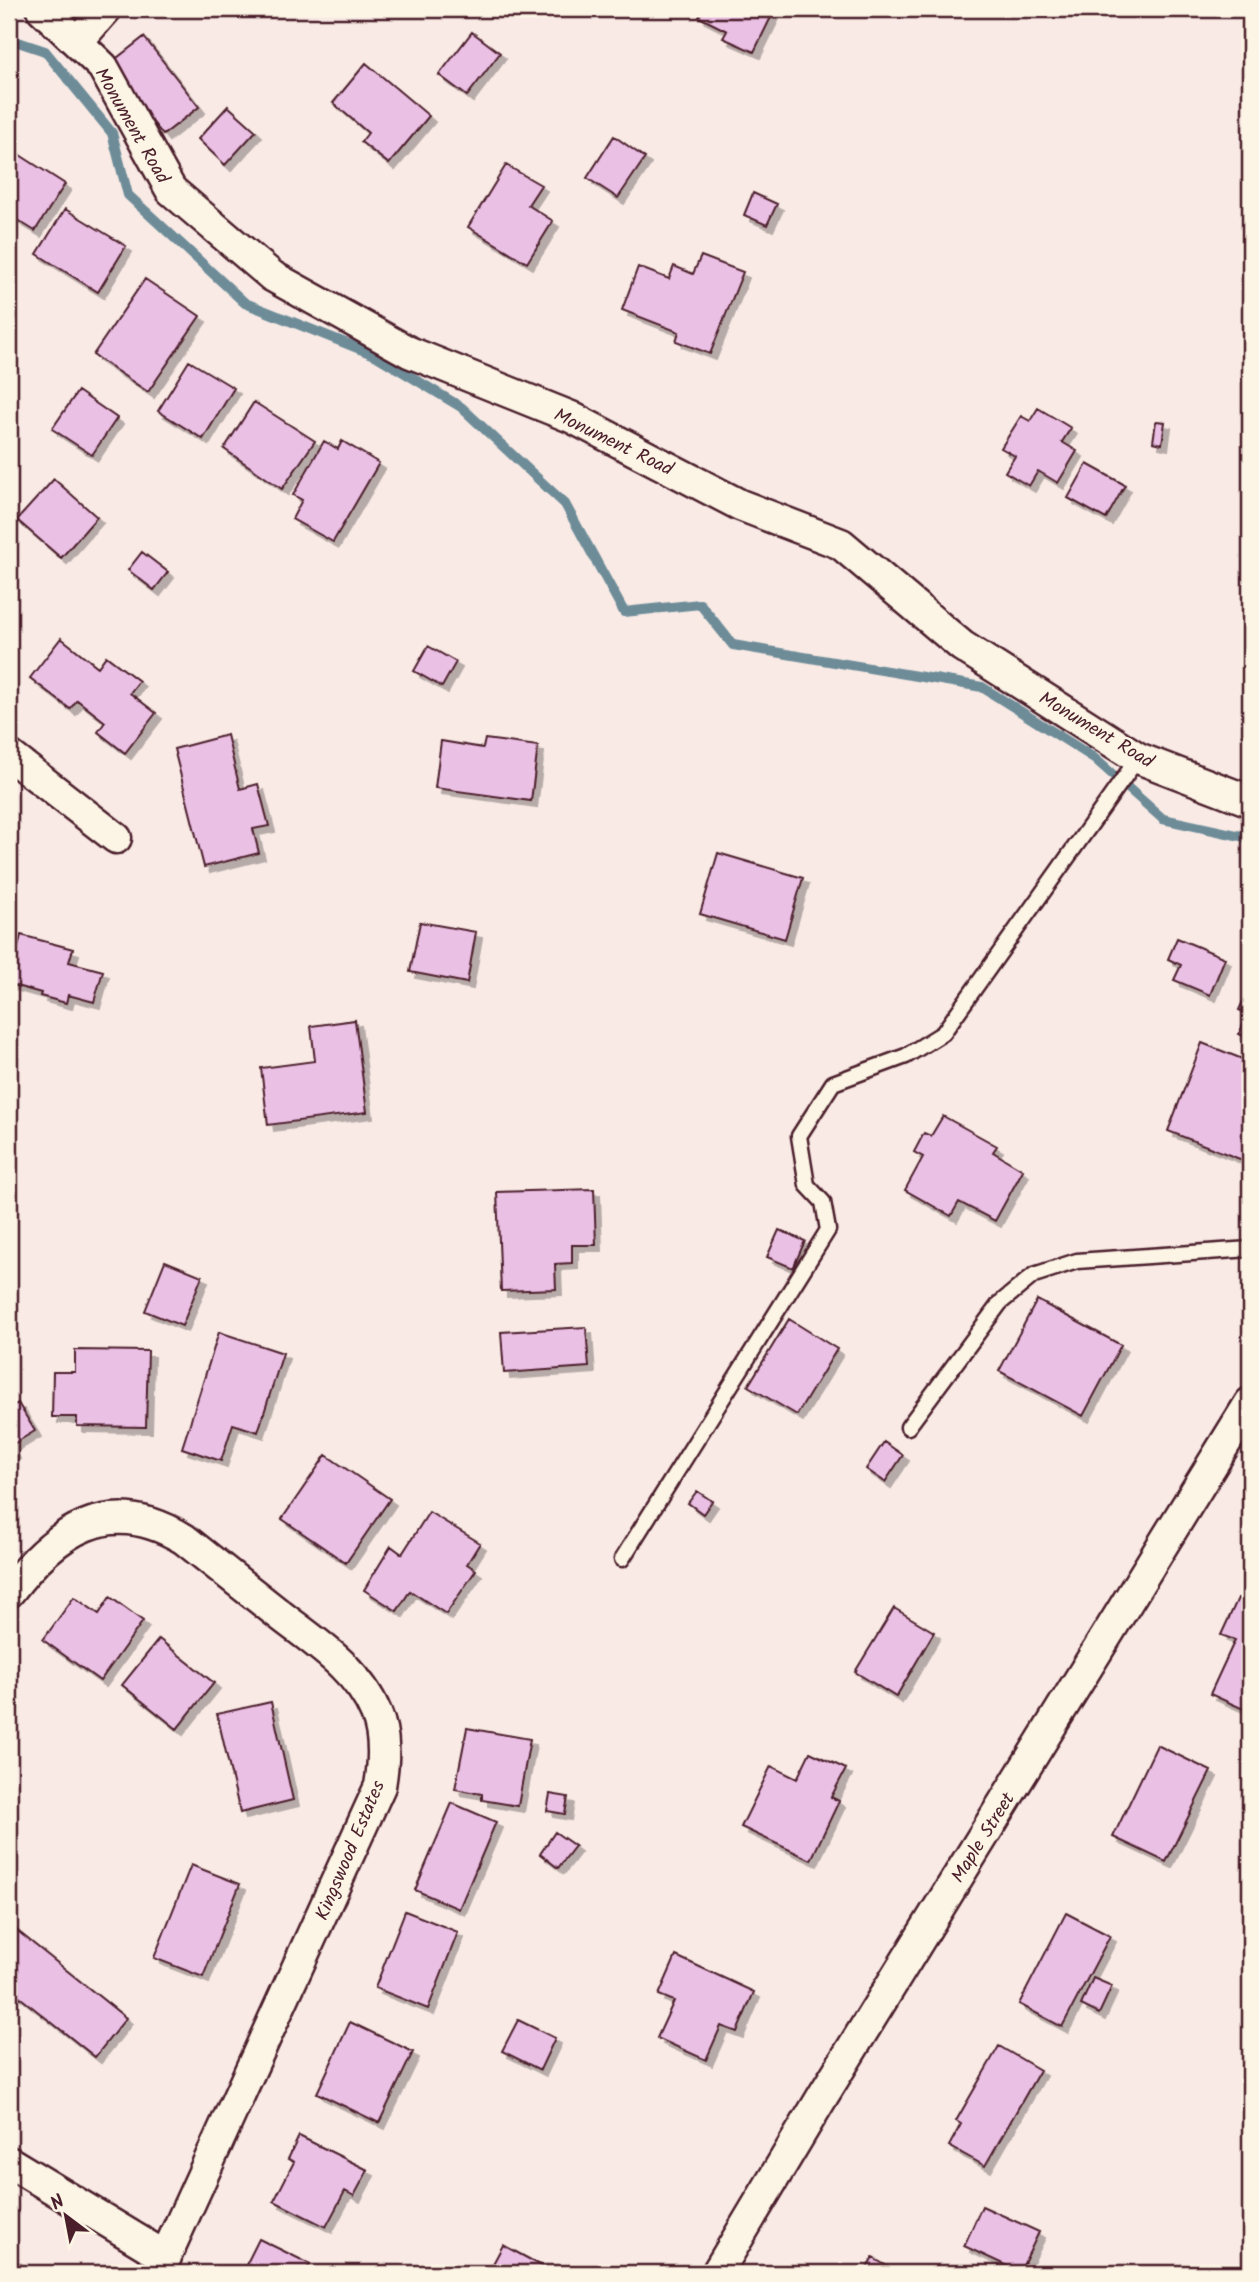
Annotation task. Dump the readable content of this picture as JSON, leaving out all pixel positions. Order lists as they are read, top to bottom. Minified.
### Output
{"streets":{"street":["Monument Road","Maple Street","Kingswood Estates"]},"north":"top left"}
